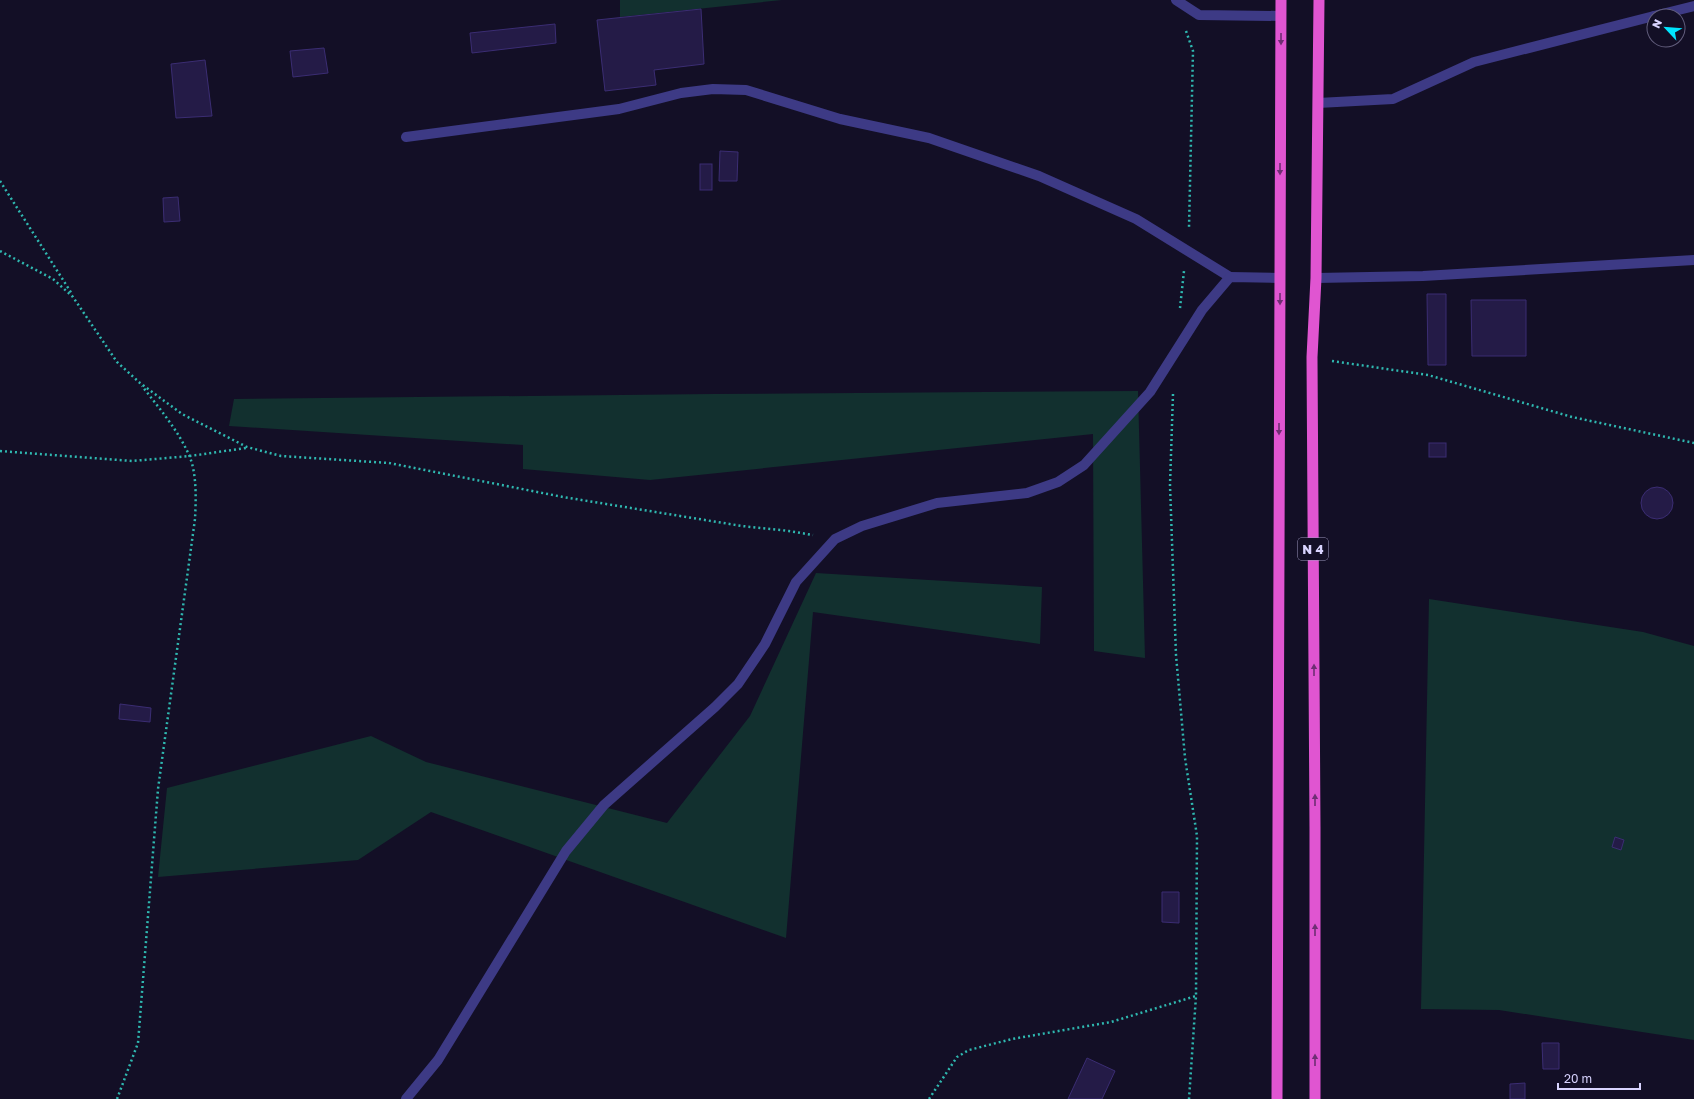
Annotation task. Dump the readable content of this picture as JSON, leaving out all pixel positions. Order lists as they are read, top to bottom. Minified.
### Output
{"streets":{"highway":["N 4"]},"scale_bar":"20 m","north":"top left"}
